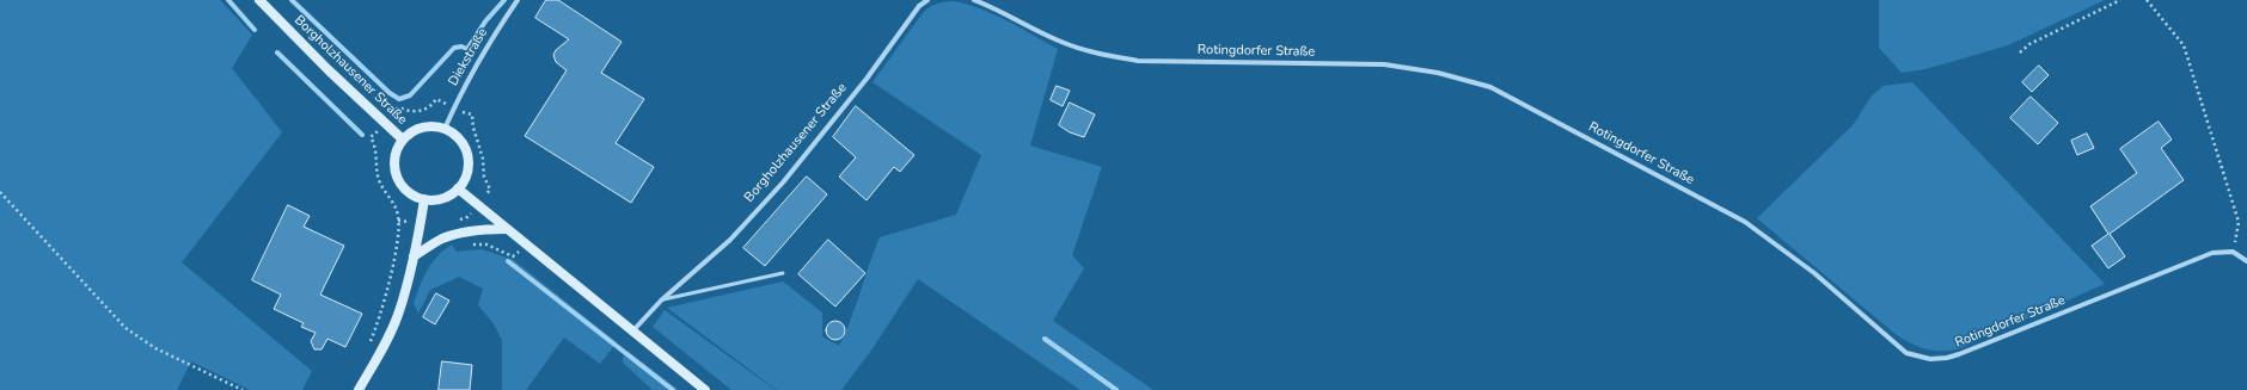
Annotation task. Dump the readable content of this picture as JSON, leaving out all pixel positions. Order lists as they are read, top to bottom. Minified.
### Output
{"streets":{"main road":["Borgholzhausener Straße"],"street":["Rotingdorfer Straße","Diekstraße"]},"crossings":[["Diekstraße","Borgholzhausener Straße"]]}
